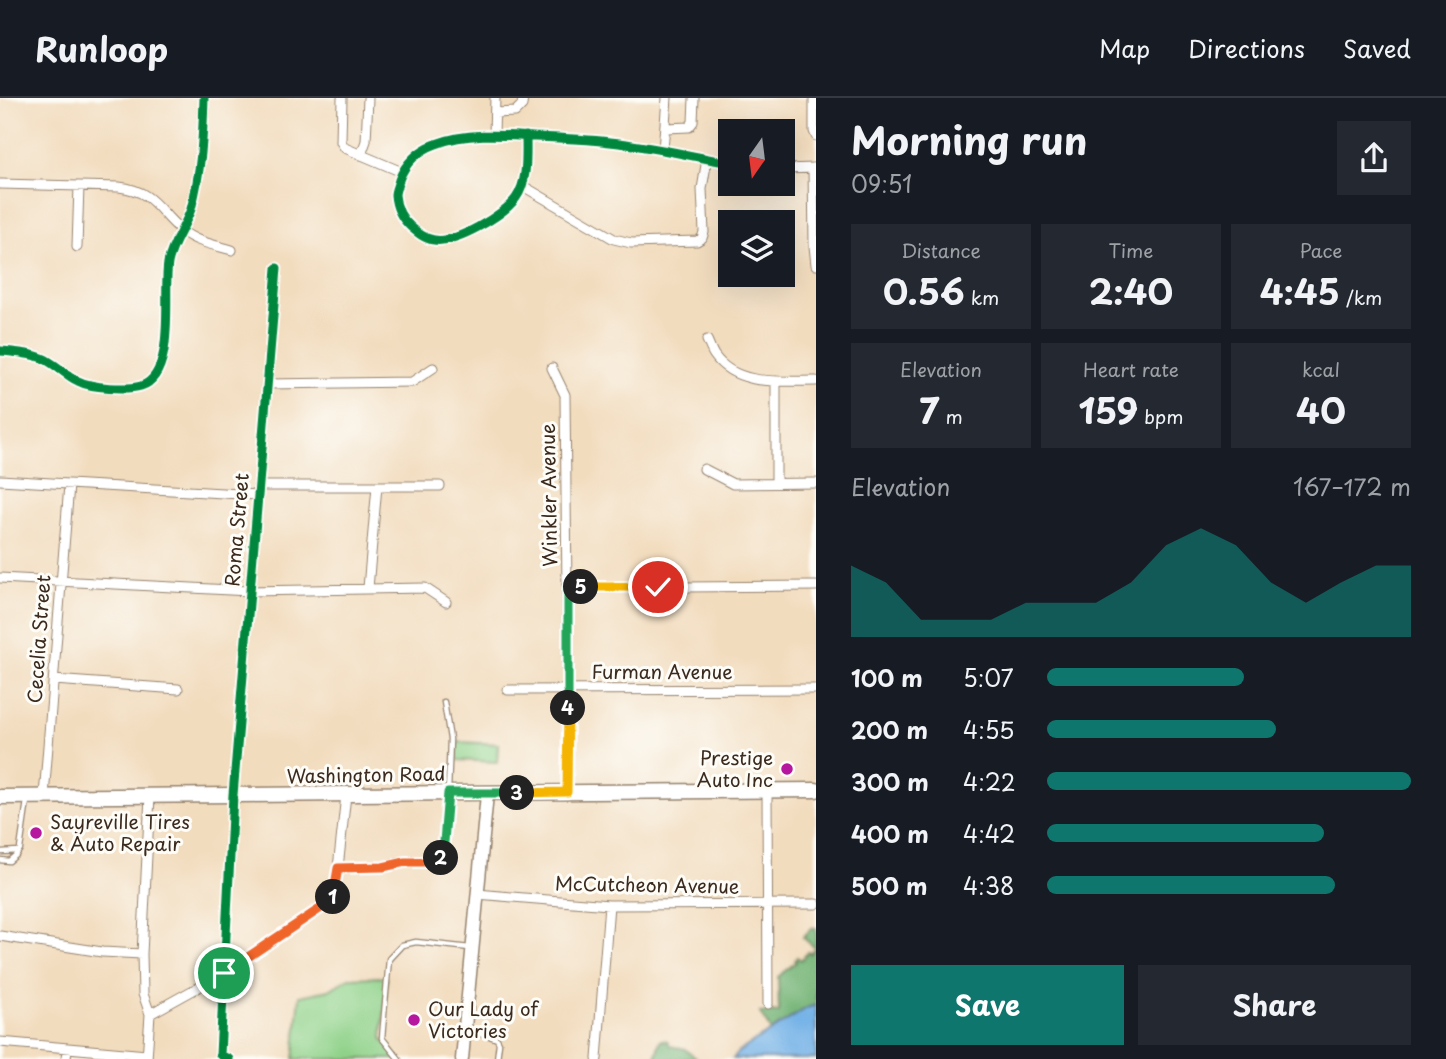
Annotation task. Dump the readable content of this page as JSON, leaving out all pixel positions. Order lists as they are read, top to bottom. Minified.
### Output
{"streets":{"main road":["Washington Road"],"street":["Winkler Avenue","Roma Street","Cecelia Street","Furman Avenue","McCutcheon Avenue"]},"crossings":[["Winkler Avenue","Furman Avenue"],["Winkler Avenue","Washington Road"],["Roma Street","Washington Road"],["Cecelia Street","Washington Road"]],"places":["Prestige Auto Inc","Sayreville Tires & Auto Repair","Our Lady of Victories"],"north":"bottom","page":{"header":"Runloop","nav":["Map","Directions","Saved"],"heading":["Morning run","09:51"],"stats":[["Distance","0.56 km"],["Time","2:40"],["Pace","4:45 /km"],["Elevation","7 m"],["Heart rate","159 bpm"],["kcal","40"]],"chart":["Elevation","167–172 m"],"pins":["5","4","3","2","1"],"list":[{"name":"100 m","note":"5:07"},{"name":"200 m","note":"4:55"},{"name":"300 m","note":"4:22"},{"name":"400 m","note":"4:42"},{"name":"500 m","note":"4:38"}],"buttons":["Save","Share"]}}
